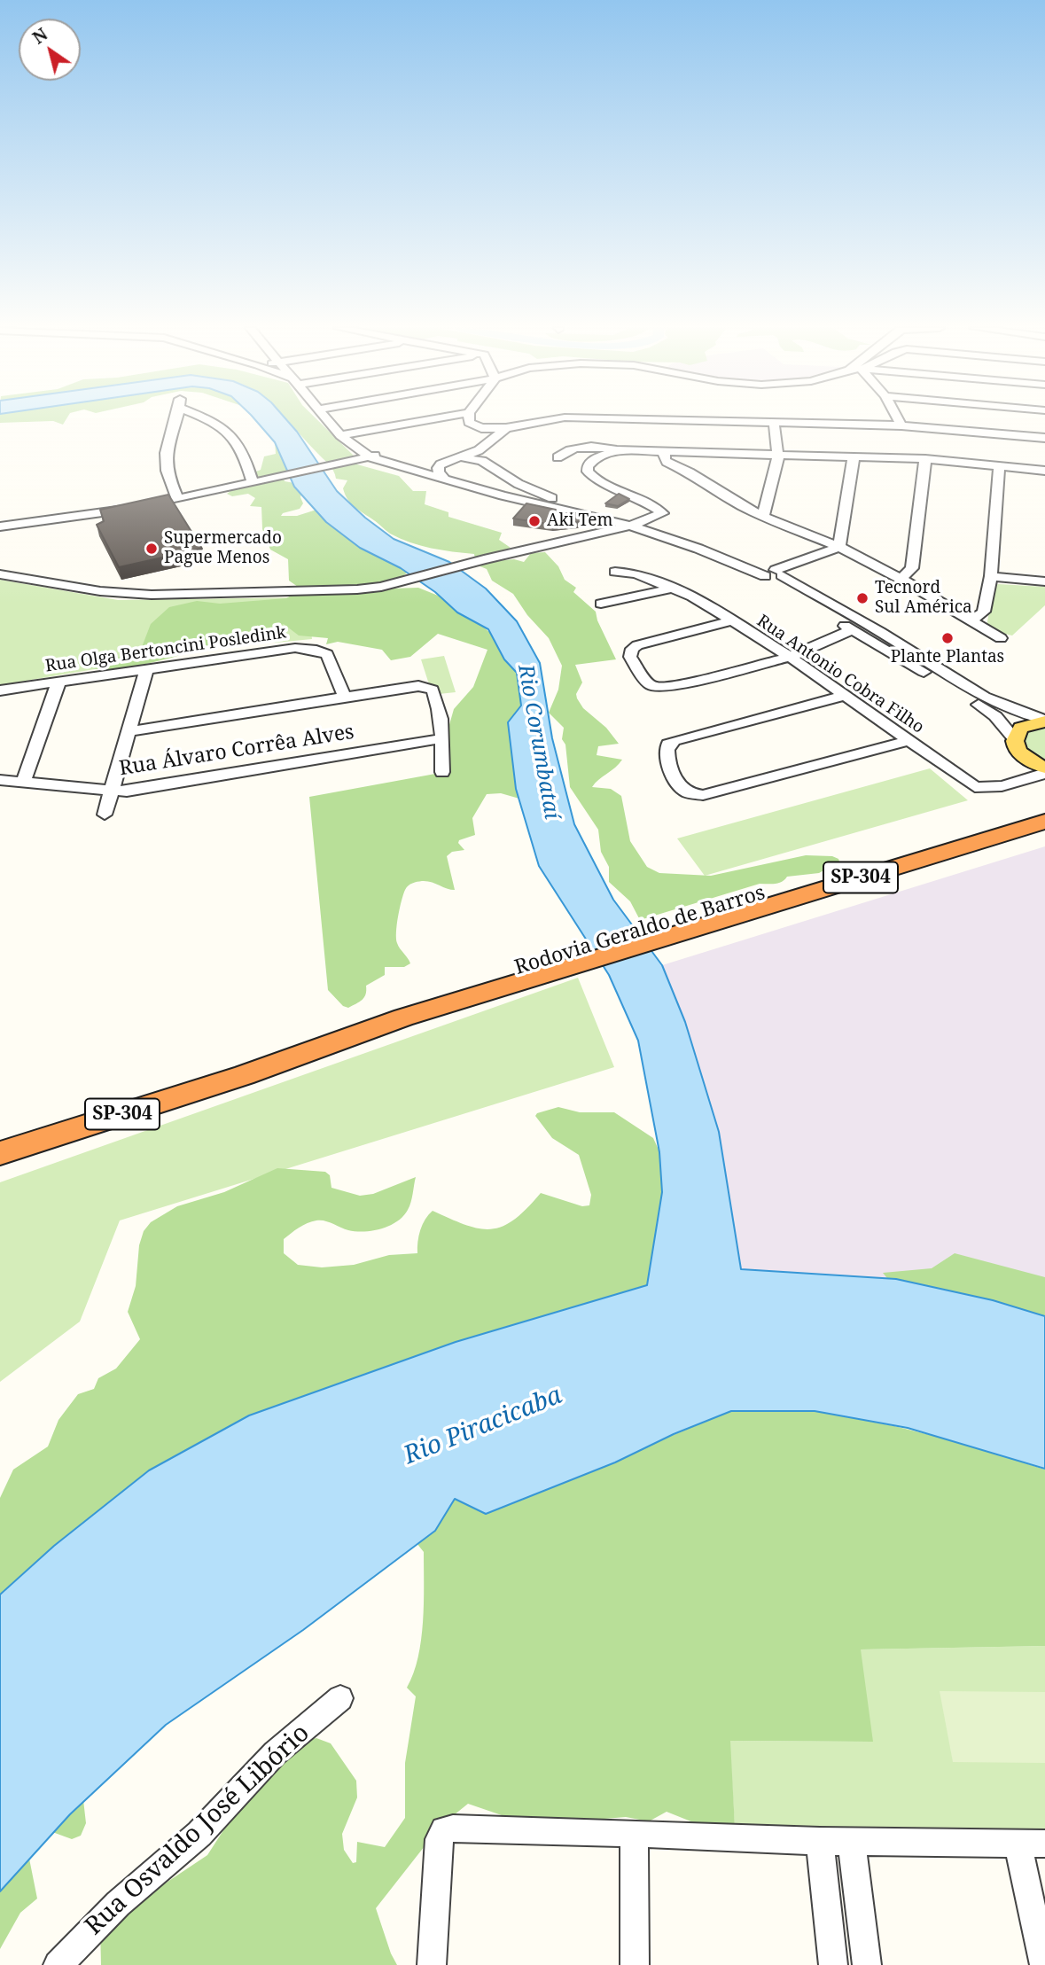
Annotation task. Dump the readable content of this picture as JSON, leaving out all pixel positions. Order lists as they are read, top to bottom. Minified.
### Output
{"streets":{"highway":["SP-304","Rodovia Geraldo de Barros"],"street":["Rua Olga Bertoncini Posledink","Rua Antonio Cobra Filho","Rua Álvaro Corrêa Alves","Rua Osvaldo José Libório"]},"water":["Rio Corumbataí","Rio Piracicaba"],"places":["Aki Tem","Supermercado Pague Menos","Tecnord Sul América","Plante Plantas"],"north":"top left"}
